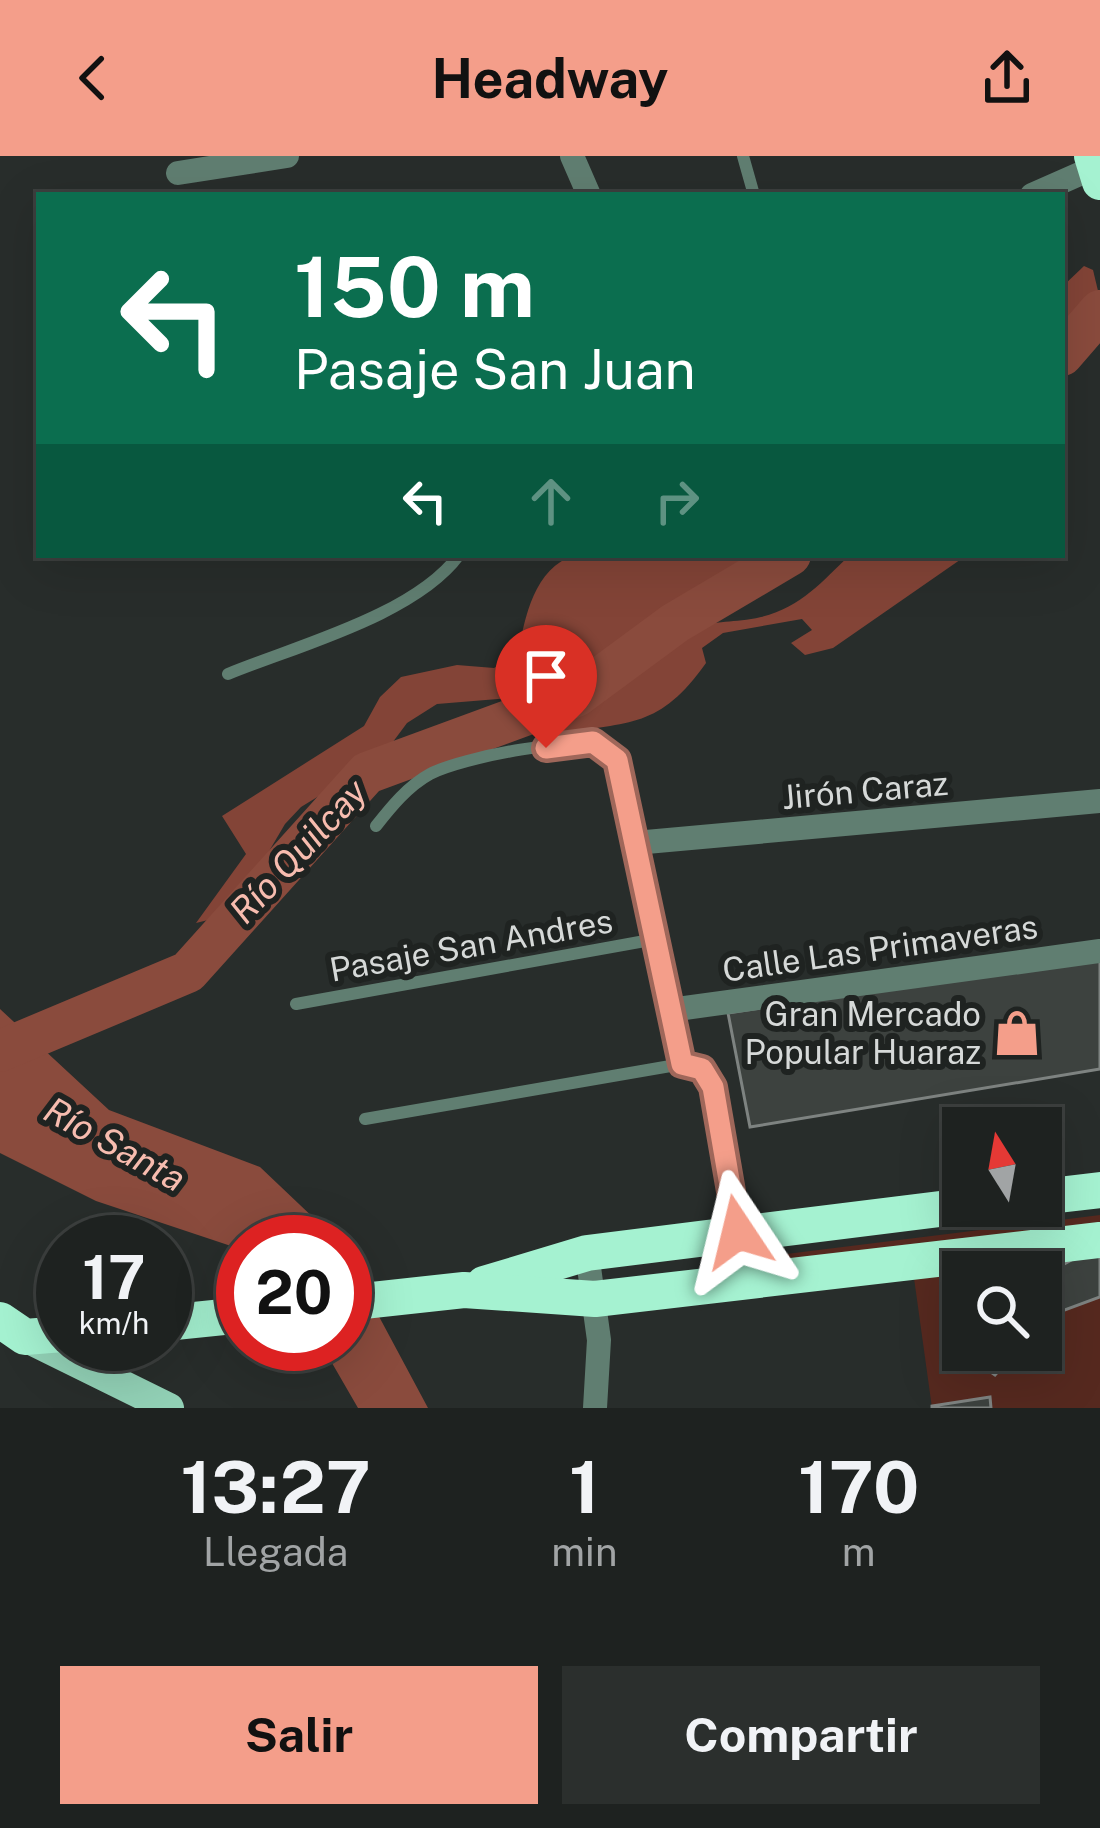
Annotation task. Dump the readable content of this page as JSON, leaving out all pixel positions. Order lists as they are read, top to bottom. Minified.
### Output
{"streets":{"street":["Jirón Caraz","Calle Las Primaveras"],"lane":["Pasaje San Andres"]},"water":["Río Quilcay","Río Santa"],"places":{"shop":["Gran Mercado Popular Huaraz"]},"north":"top","page":{"header":"Headway","turn":["150 m","Pasaje San Juan"],"speed":"17 km/h","limit":"20","eta":["13:27","Llegada","1","min","170","m"],"buttons":["Salir","Compartir"]}}
